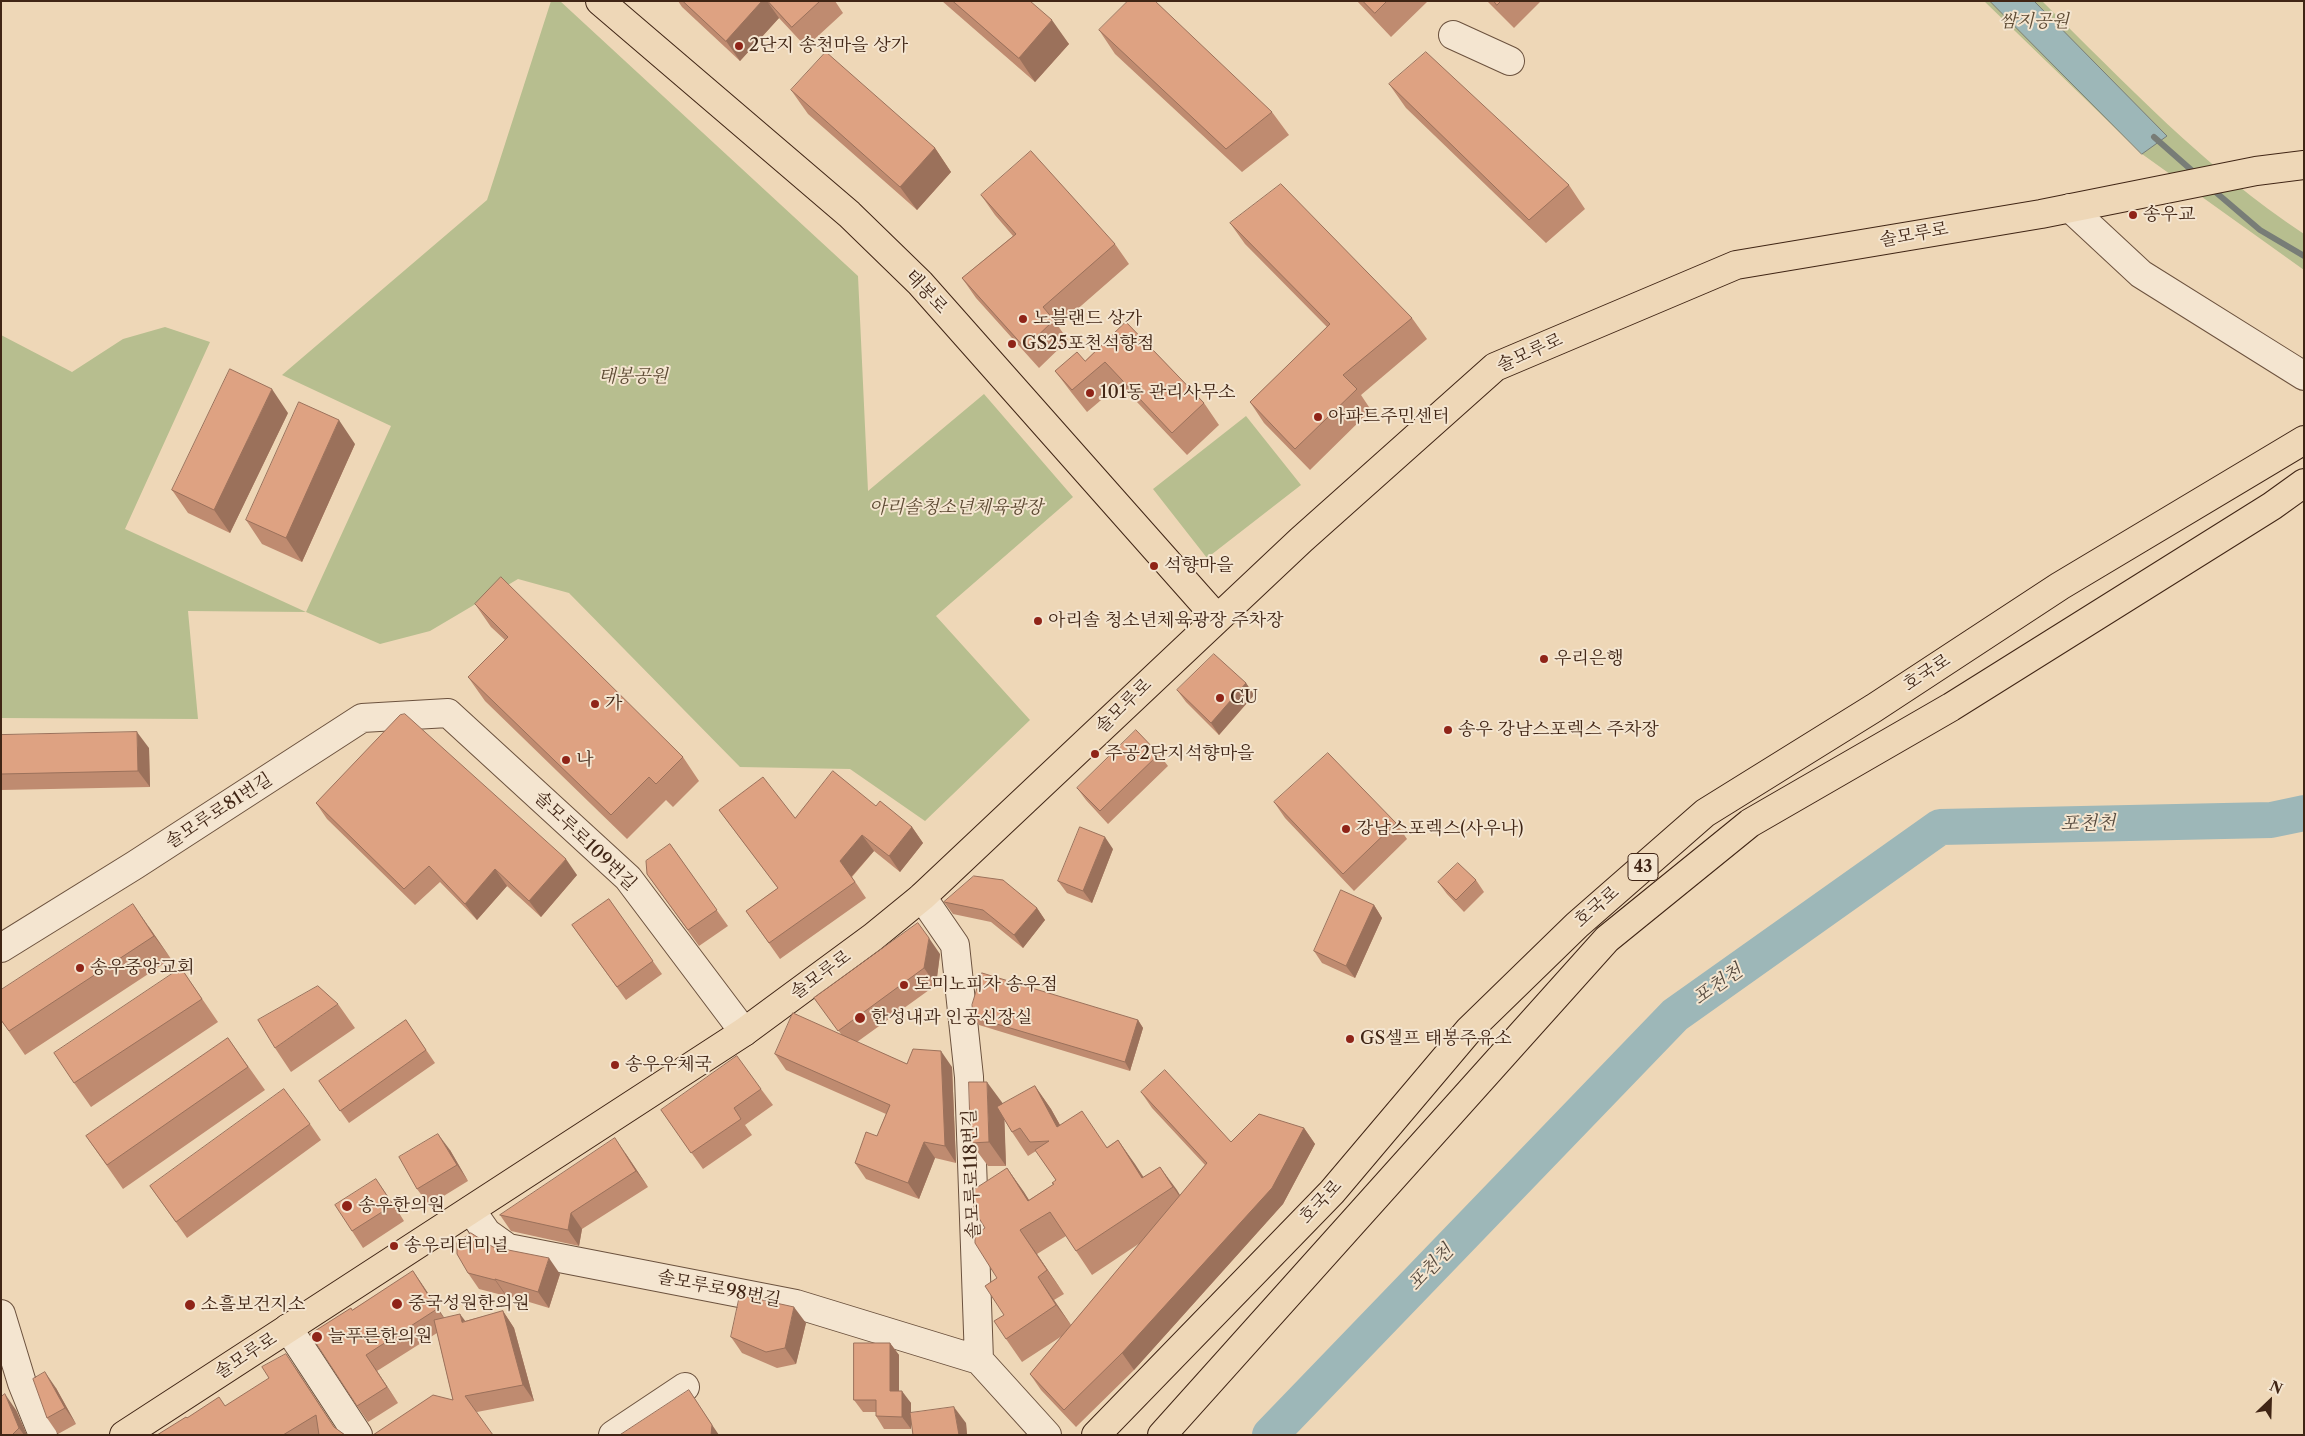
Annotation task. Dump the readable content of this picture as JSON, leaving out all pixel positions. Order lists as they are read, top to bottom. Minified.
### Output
{"streets":{"main road":["솔모루로","태봉로","호국로","43"],"street":["솔모루로81번길","솔모루로109번길","솔모루로118번길","솔모루로98번길"]},"crossings":[["솔모루로","태봉로"],["솔모루로","솔모루로109번길"],["솔모루로","솔모루로118번길"],["솔모루로","솔모루로98번길"],["솔모루로81번길","솔모루로109번길"],["솔모루로118번길","솔모루로98번길"]],"water":["포천천"],"parks":["쌈지공원","태봉공원","아리솔청소년체육광장"],"places":["2단지 송천마을 상가","송우교","노블랜드 상가","GS25포천석향점","101동 관리사무소","아파트주민센터","석향마을","아리솔 청소년체육광장 주차장","우리은행","CU","가","송우 강남스포렉스 주차장","주공2단지석향마을","나","강남스포렉스(사우나)","송우중앙교회","도미노피자 송우점","한성내과 인공신장실","GS셀프 태봉주유소","송우우체국","송우한의원","송우리터미널","중국성원한의원","소흘보건지소","늘푸른한의원"],"north":"top right"}
